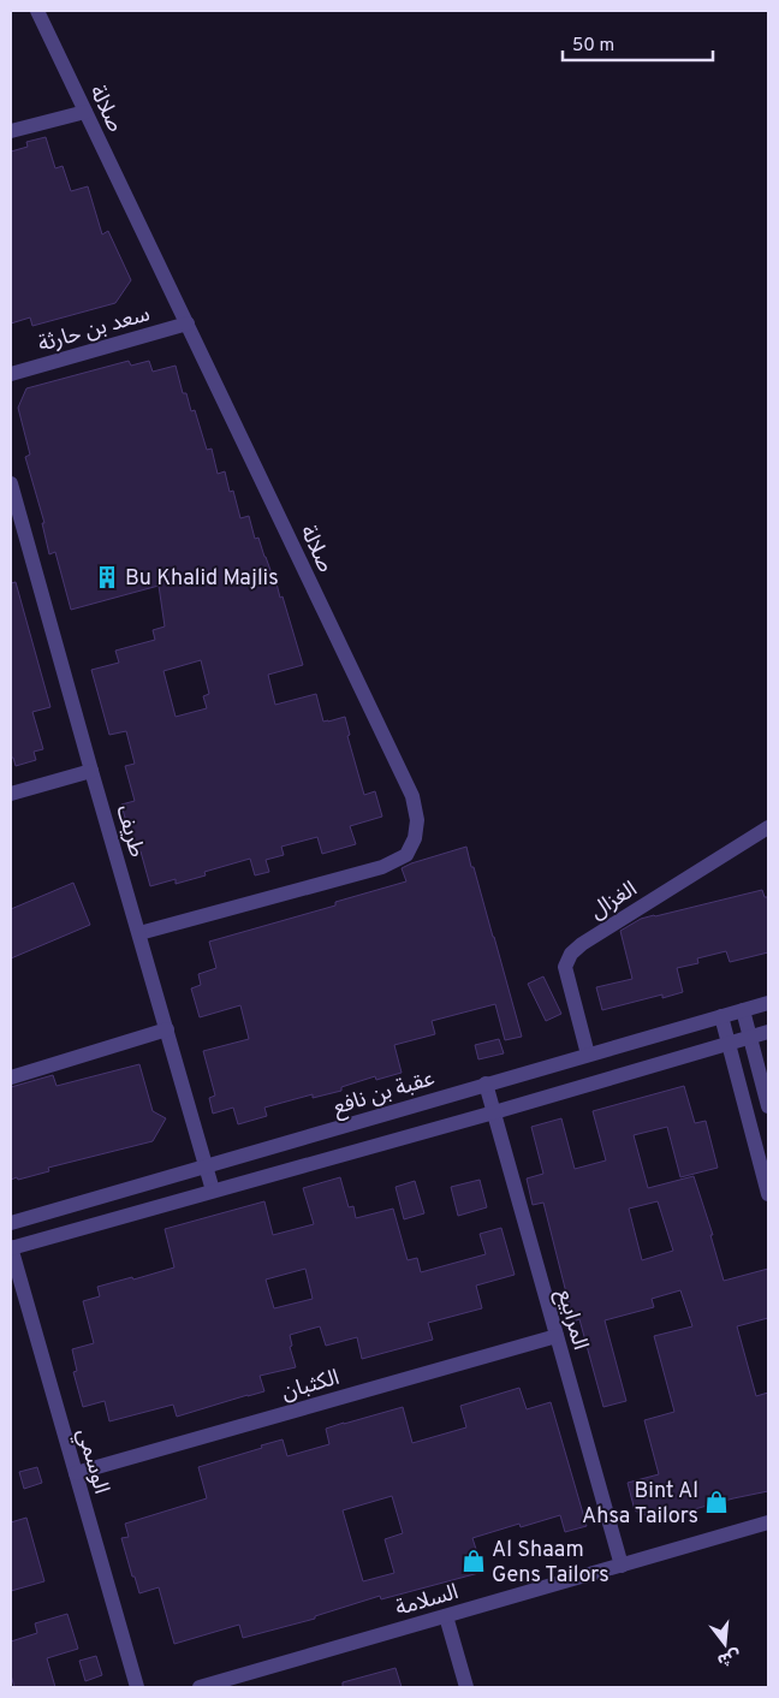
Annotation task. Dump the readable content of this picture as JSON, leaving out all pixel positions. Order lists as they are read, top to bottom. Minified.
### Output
{"streets":{"street":["صلالة","سعد بن حارثة","طريف","الغزال","عقبة بن نافع","المرابيع","الكثبان","الوسمي","السلامة"]},"crossings":[["صلالة","سعد بن حارثة"],["صلالة","طريف"],["طريف","عقبة بن نافع"],["الغزال","عقبة بن نافع"],["عقبة بن نافع","المرابيع"],["المرابيع","الكثبان"],["المرابيع","السلامة"],["الكثبان","الوسمي"]],"places":{"building":["Bu Khalid Majlis"],"shop":["Bint Al Ahsa Tailors","Al Shaam Gens Tailors"]},"scale_bar":"50 m","north":"bottom"}
